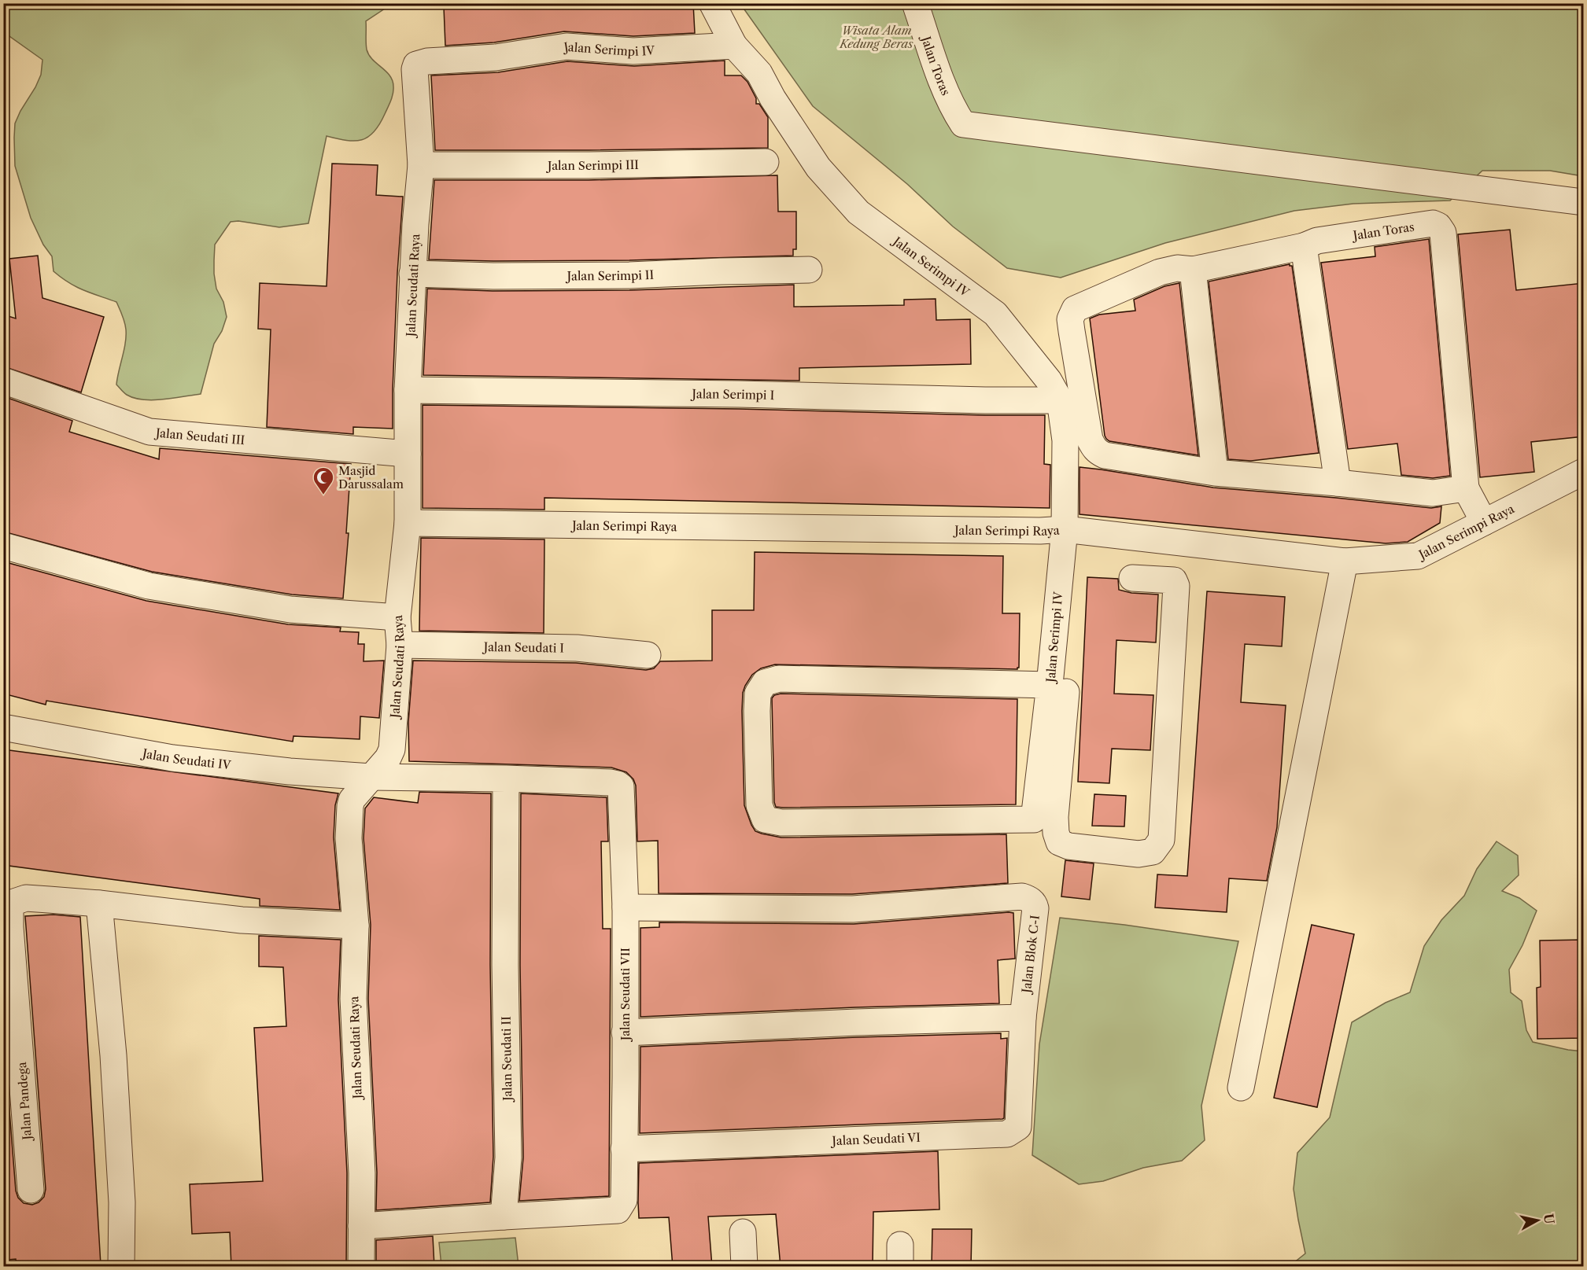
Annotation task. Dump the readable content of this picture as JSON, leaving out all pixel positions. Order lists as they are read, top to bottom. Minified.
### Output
{"streets":{"street":["Jalan Serimpi IV","Jalan Toras","Jalan Serimpi III","Jalan Serimpi II","Jalan Seudati Raya","Jalan Serimpi I","Jalan Seudati III","Jalan Serimpi Raya","Jalan Seudati I","Jalan Seudati IV","Jalan Blok C-I","Jalan Seudati VII","Jalan Seudati II","Jalan Pandega","Jalan Seudati VI"]},"crossings":[["Jalan Serimpi IV","Jalan Seudati Raya"],["Jalan Serimpi IV","Jalan Serimpi I"],["Jalan Serimpi IV","Jalan Serimpi Raya"],["Jalan Toras","Jalan Serimpi Raya"],["Jalan Serimpi III","Jalan Seudati Raya"],["Jalan Serimpi II","Jalan Seudati Raya"],["Jalan Seudati Raya","Jalan Serimpi I"],["Jalan Seudati Raya","Jalan Seudati III"],["Jalan Seudati Raya","Jalan Serimpi Raya"],["Jalan Seudati Raya","Jalan Seudati I"],["Jalan Seudati Raya","Jalan Seudati IV"],["Jalan Seudati Raya","Jalan Pandega"],["Jalan Blok C-I","Jalan Seudati VII"],["Jalan Blok C-I","Jalan Seudati VI"],["Jalan Seudati VII","Jalan Seudati II"],["Jalan Seudati VII","Jalan Seudati VI"]],"parks":["Wisata Alam Kedung Beras"],"places":{"mosque":["Masjid Darussalam"]},"north":"right"}
